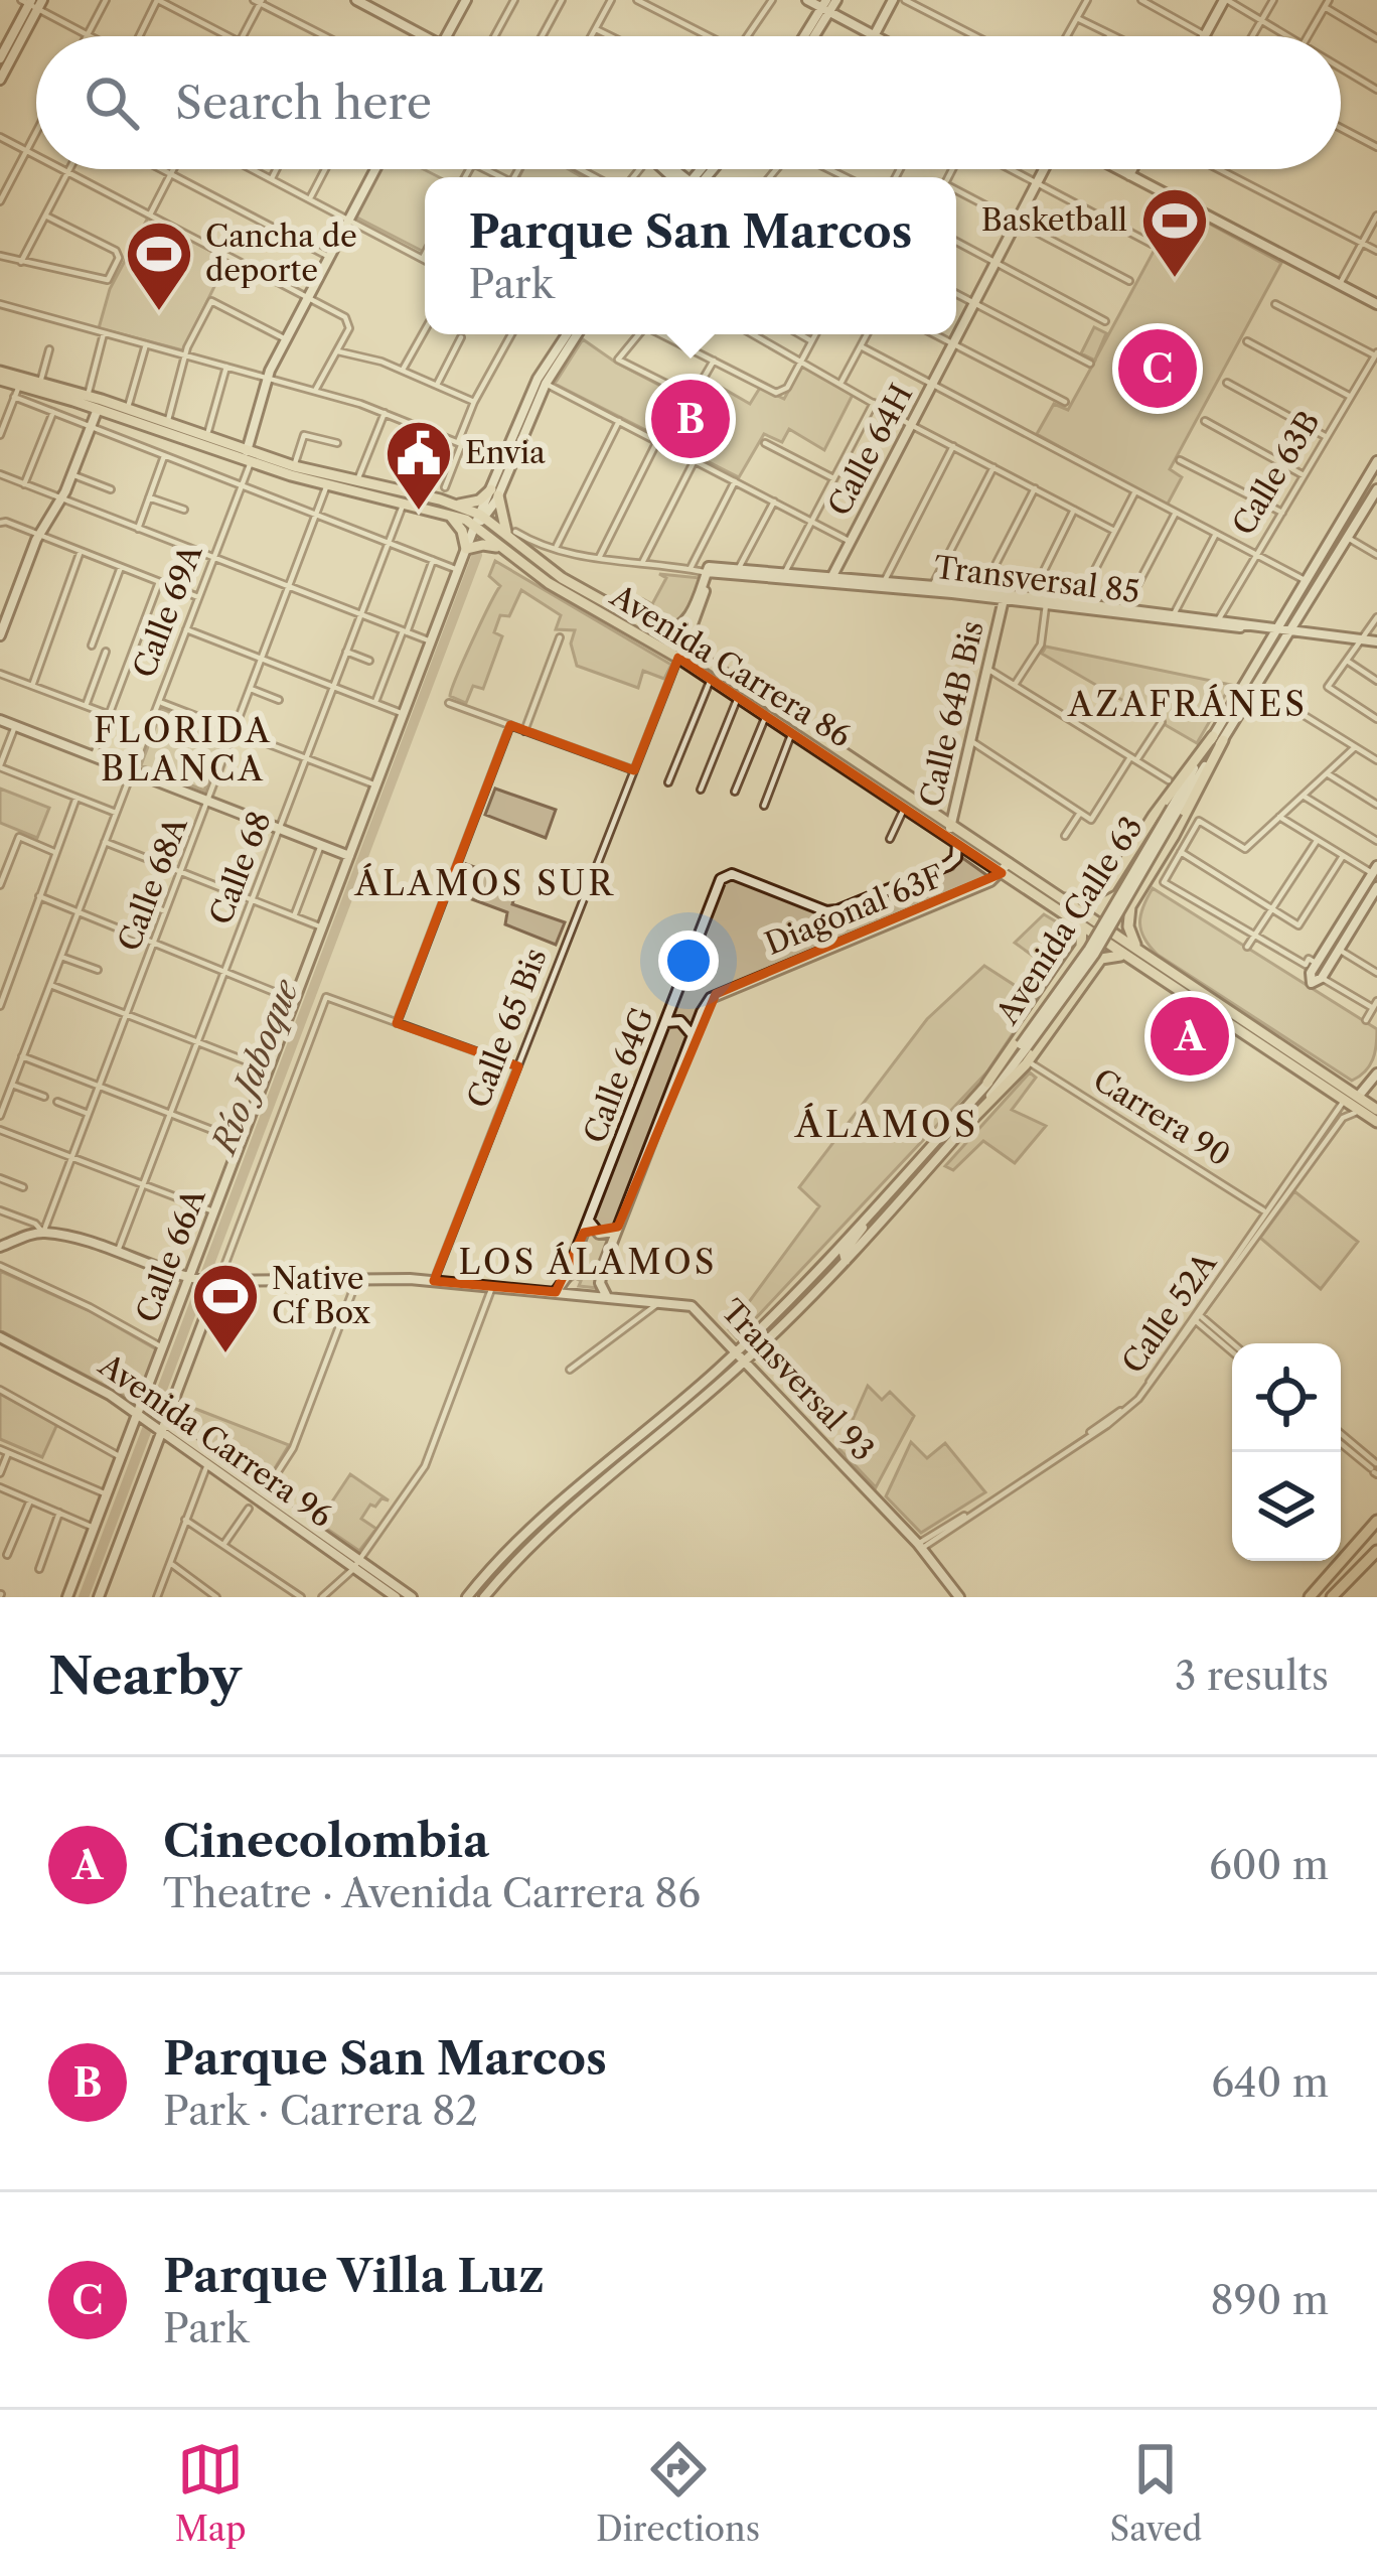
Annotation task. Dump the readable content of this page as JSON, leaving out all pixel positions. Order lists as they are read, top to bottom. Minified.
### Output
{"streets":{"main road":["Avenida Carrera 86"],"street":["Calle 64H","Calle 63B","Transversal 85","Calle 69A","Calle 64B Bis","Calle 68","Calle 68A","Diagonal 63F","Avenida Calle 63","Calle 65 Bis","Calle 64G","Carrera 90","Calle 66A","Calle 52A","Transversal 93","Avenida Carrera 96"]},"crossings":[["Calle 64H","Transversal 85"],["Calle 63B","Transversal 85"],["Transversal 85","Avenida Carrera 86"],["Transversal 85","Calle 64B Bis"],["Transversal 85","Avenida Calle 63"],["Transversal 85","Calle 65 Bis"],["Calle 69A","Avenida Carrera 86"],["Avenida Carrera 86","Calle 64B Bis"],["Avenida Carrera 86","Calle 68"],["Avenida Carrera 86","Calle 68A"],["Avenida Carrera 86","Diagonal 63F"],["Avenida Carrera 86","Calle 65 Bis"],["Avenida Carrera 86","Calle 66A"],["Avenida Carrera 86","Calle 52A"],["Calle 64B Bis","Diagonal 63F"],["Calle 68","Transversal 93"],["Calle 68A","Transversal 93"],["Diagonal 63F","Calle 64G"],["Avenida Calle 63","Transversal 93"],["Calle 65 Bis","Transversal 93"],["Calle 64G","Transversal 93"],["Carrera 90","Calle 52A"],["Calle 66A","Transversal 93"],["Calle 66A","Avenida Carrera 96"],["Calle 52A","Transversal 93"]],"districts":["AZAFRÁNES","FLORIDA BLANCA","ÁLAMOS SUR","ÁLAMOS","LOS ÁLAMOS"],"water":["Río Jaboque"],"places":{"sports":["Basketball","Cancha de deporte","Native Cf Box"],"public building":["Envia"]},"page":{"search":"Search here","popup":["Parque San Marcos","Park"],"pins":["C","B","A"],"heading":["Nearby","3 results"],"list":[{"mark":"A","name":"Cinecolombia","note":"Theatre · Avenida Carrera 86","value":"600 m"},{"mark":"B","name":"Parque San Marcos","note":"Park · Carrera 82","value":"640 m"},{"mark":"C","name":"Parque Villa Luz","note":"Park","value":"890 m"}],"nav":["Map","Directions","Saved"]}}
